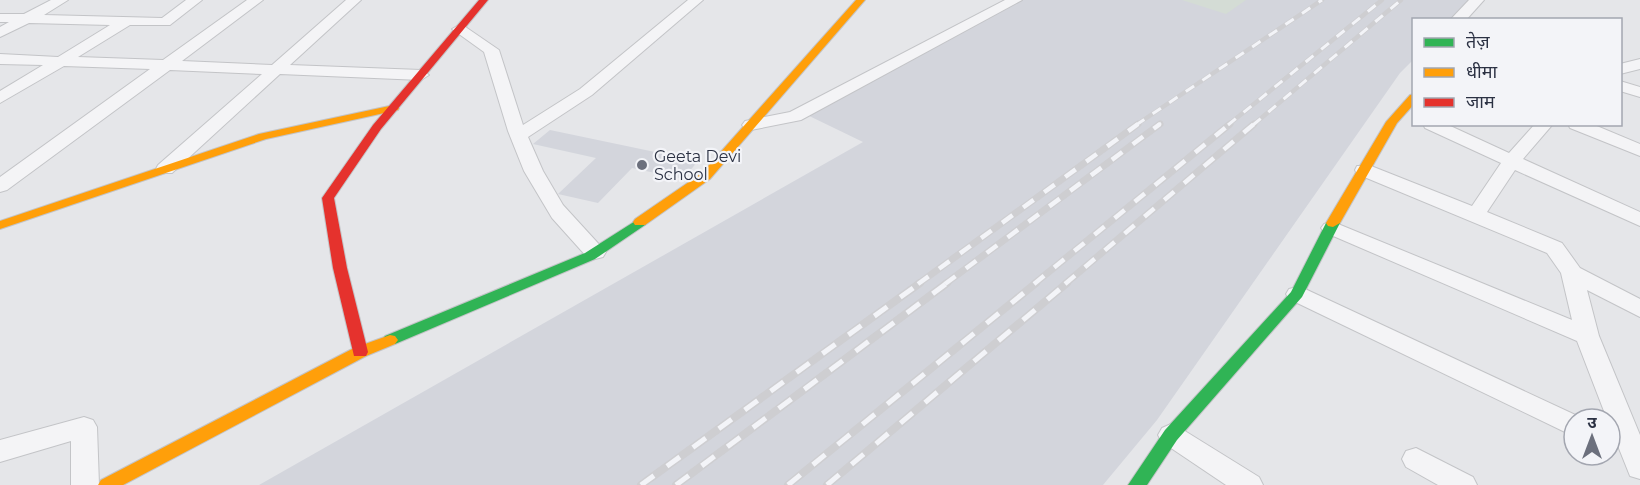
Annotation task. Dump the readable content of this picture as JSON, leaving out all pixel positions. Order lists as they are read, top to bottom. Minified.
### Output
{"places":["Geeta Devi School"],"legend":["तेज़","धीमा","जाम"],"north":"top"}
